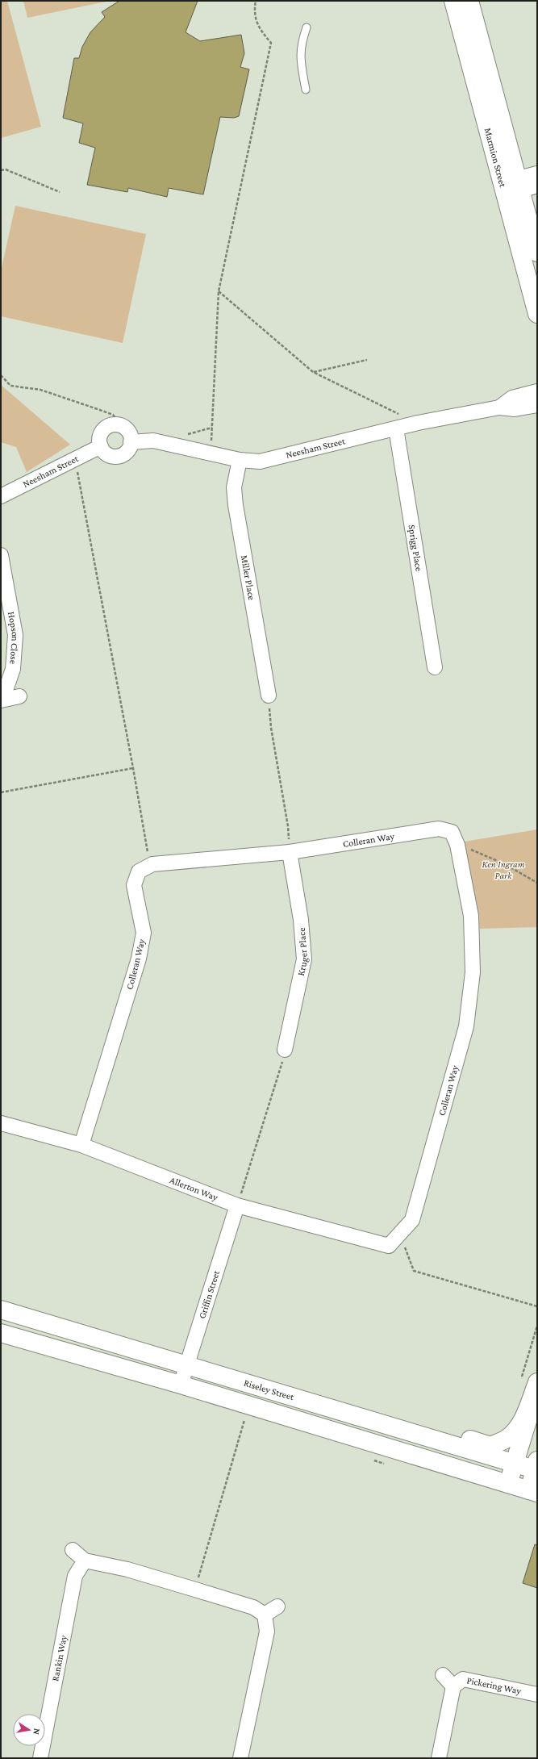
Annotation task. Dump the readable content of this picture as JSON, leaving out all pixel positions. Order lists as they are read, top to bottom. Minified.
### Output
{"streets":{"main road":["Marmion Street","Riseley Street"],"street":["Neesham Street","Sprigg Place","Miller Place","Hopson Close","Colleran Way","Kruger Place","Allerton Way","Griffin Street","Rankin Way","Pickering Way"]},"crossings":[["Neesham Street","Sprigg Place"],["Neesham Street","Miller Place"],["Colleran Way","Kruger Place"],["Colleran Way","Allerton Way"],["Allerton Way","Griffin Street"],["Griffin Street","Riseley Street"]],"parks":["Ken Ingram Park"],"north":"right"}
